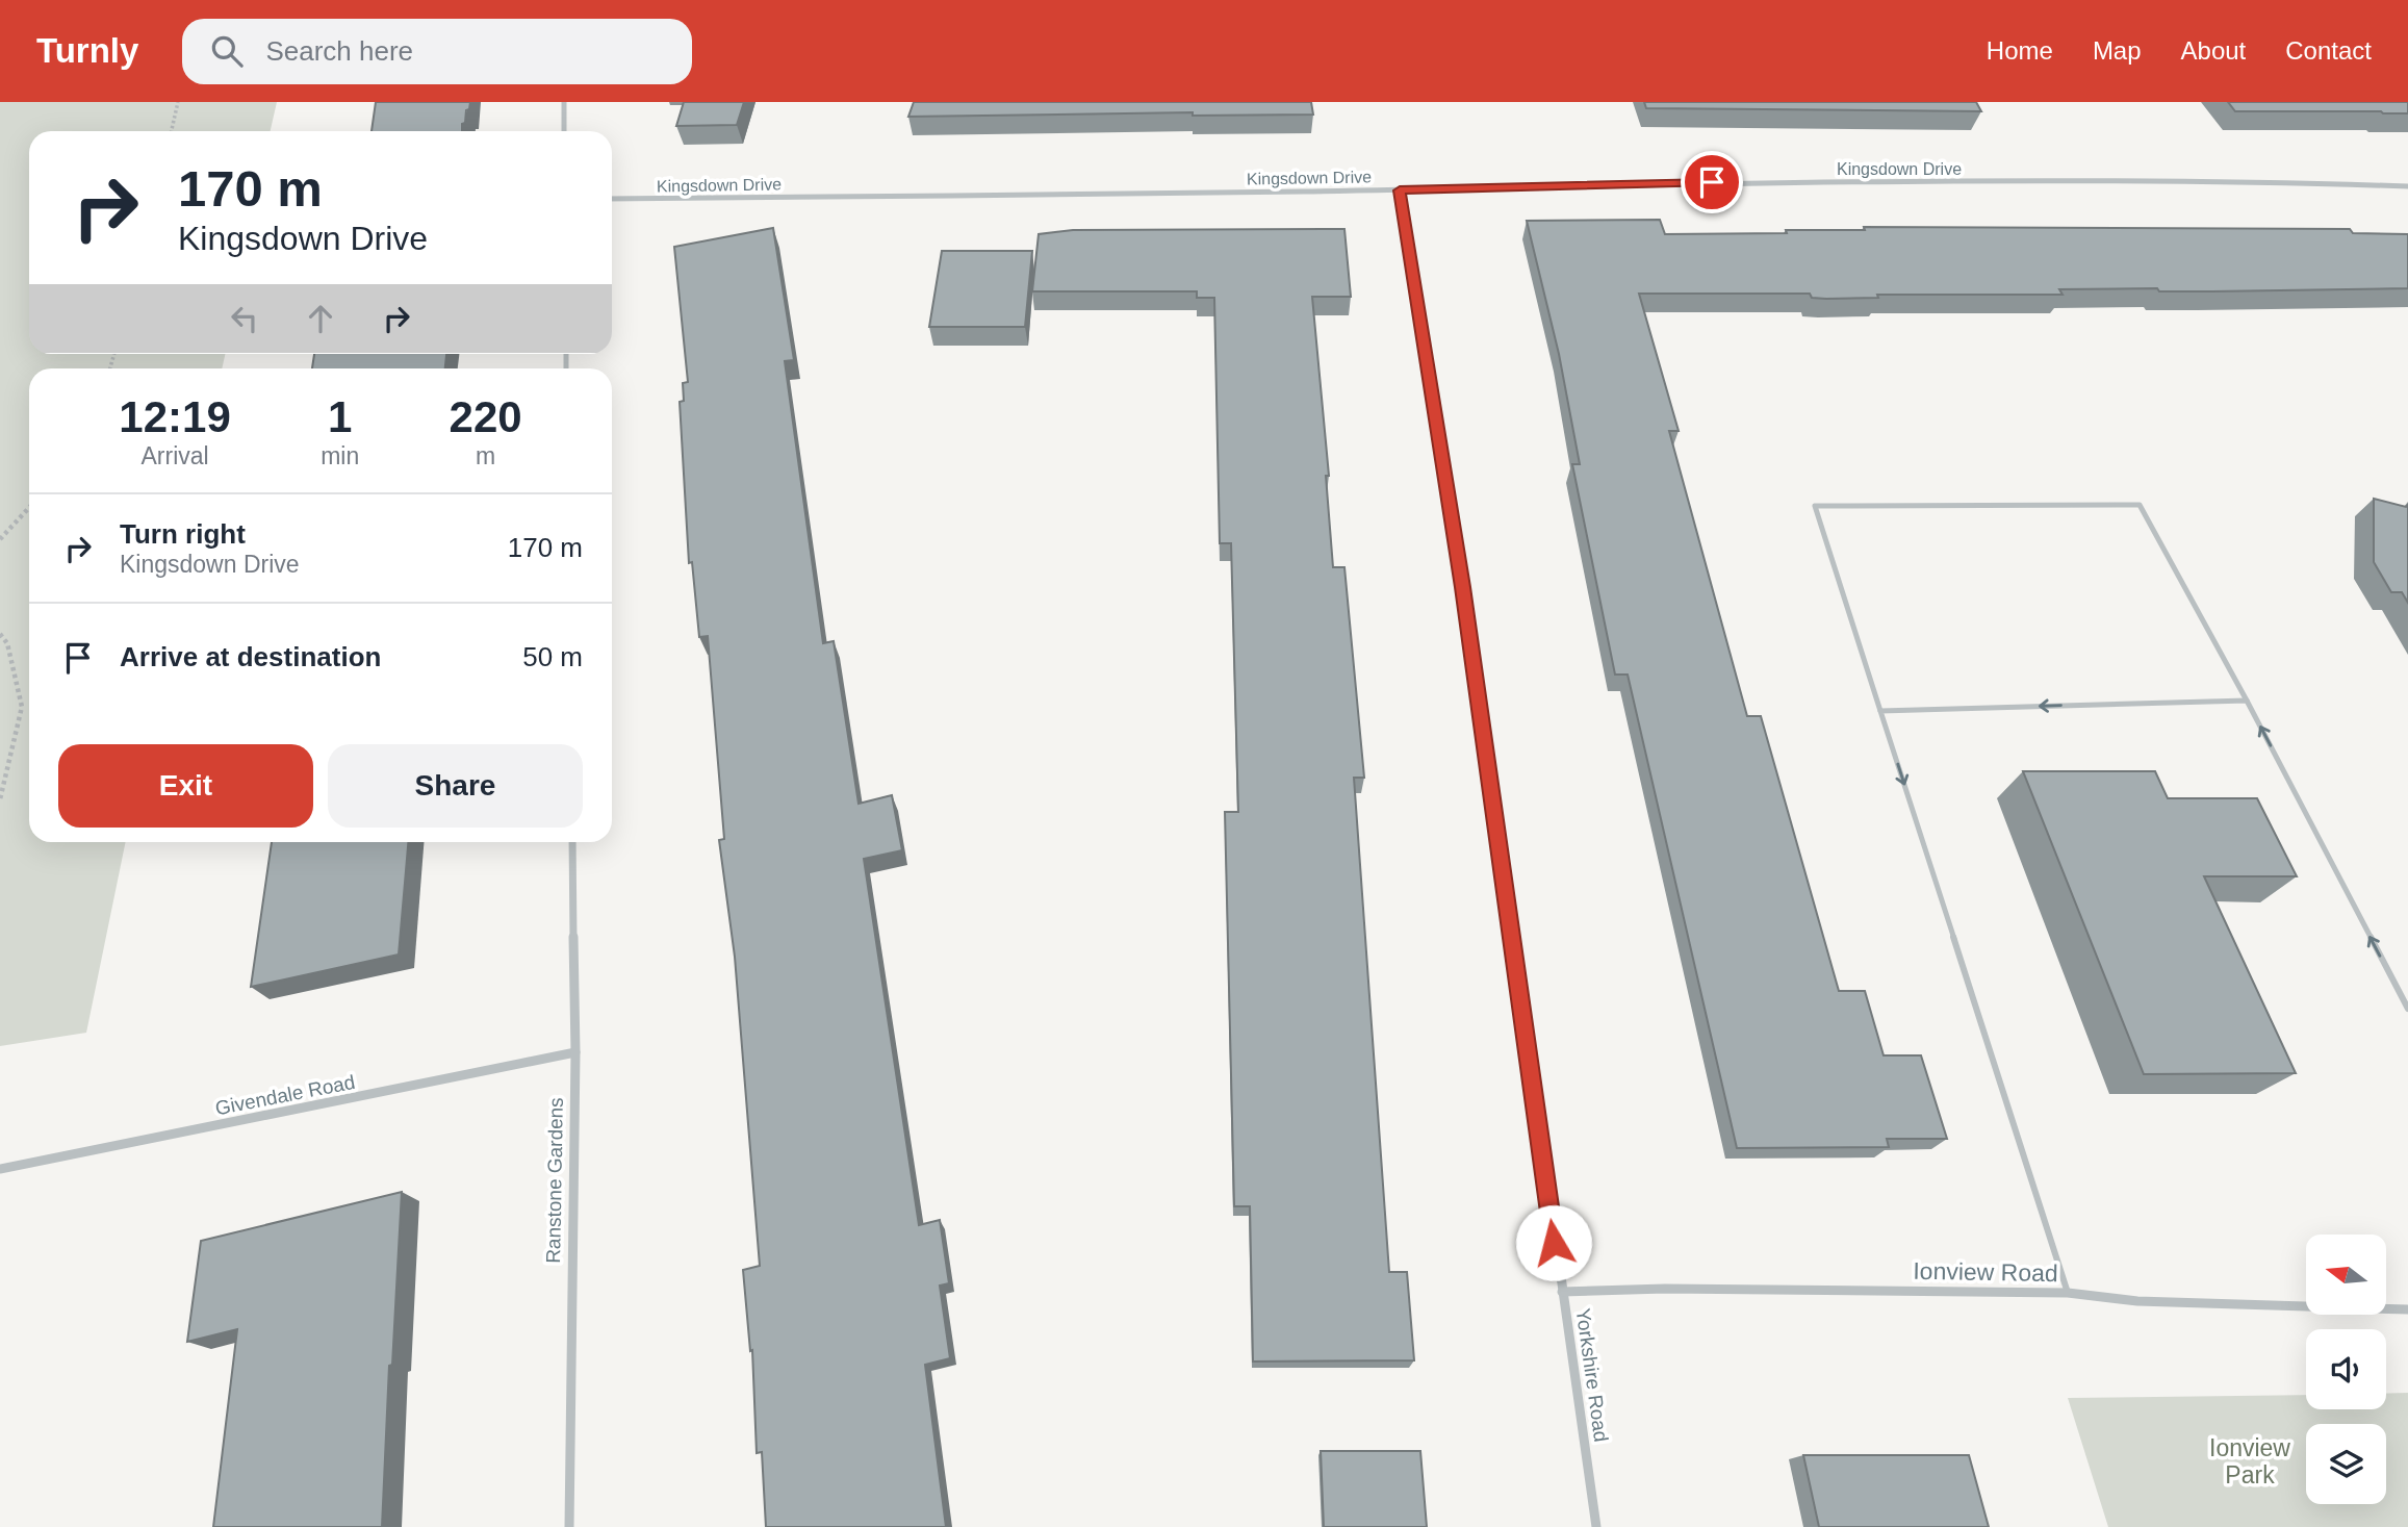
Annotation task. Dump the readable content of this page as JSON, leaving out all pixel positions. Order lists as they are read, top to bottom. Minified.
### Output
{"streets":{"street":["Kingsdown Drive","Givendale Road","Ranstone Gardens","Ionview Road","Yorkshire Road"]},"crossings":[["Kingsdown Drive","Yorkshire Road"],["Givendale Road","Ranstone Gardens"],["Ionview Road","Yorkshire Road"]],"parks":["Ionview Park"],"north":"left","page":{"header":"Turnly","search":"Search here","nav":["Home","Map","About","Contact"],"turn":["170 m","Kingsdown Drive"],"eta":["12:19","Arrival","1","min","220","m"],"list":[{"name":"Turn right","note":"Kingsdown Drive","value":"170 m"},{"name":"Arrive at destination","value":"50 m"}],"buttons":["Exit","Share"]}}
